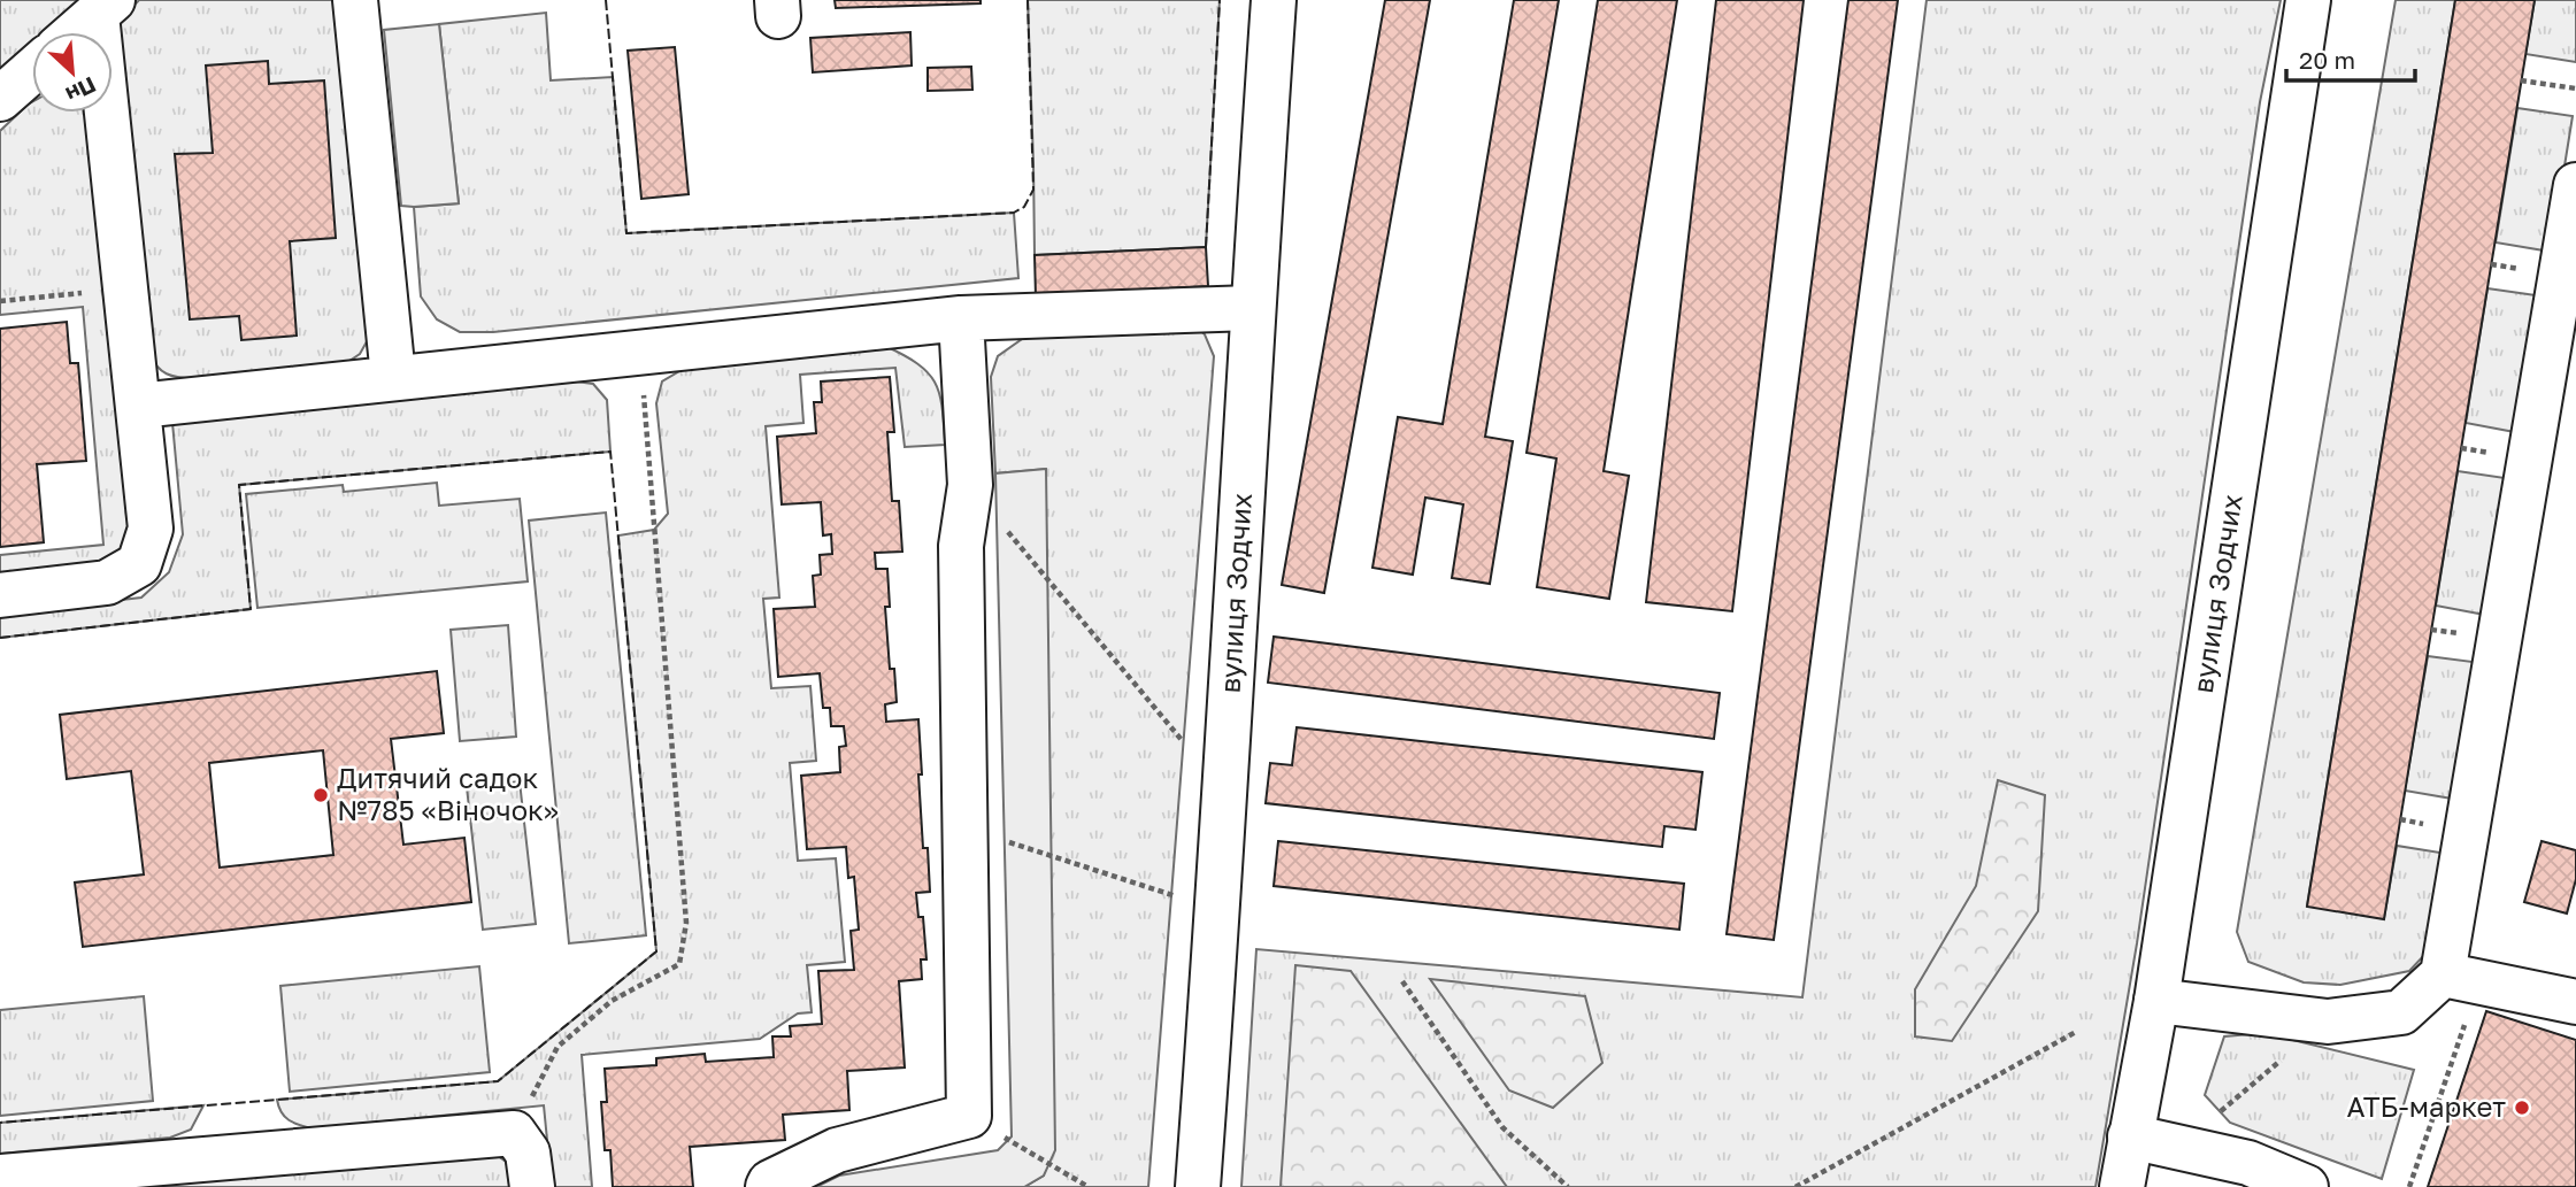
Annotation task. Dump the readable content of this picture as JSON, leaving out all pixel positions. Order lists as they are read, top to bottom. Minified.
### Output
{"streets":{"main road":["вулиця Зодчих"]},"places":["Дитячий садок №785 «Віночок»","АТБ-маркет"],"scale_bar":"20 m","north":"bottom right"}
